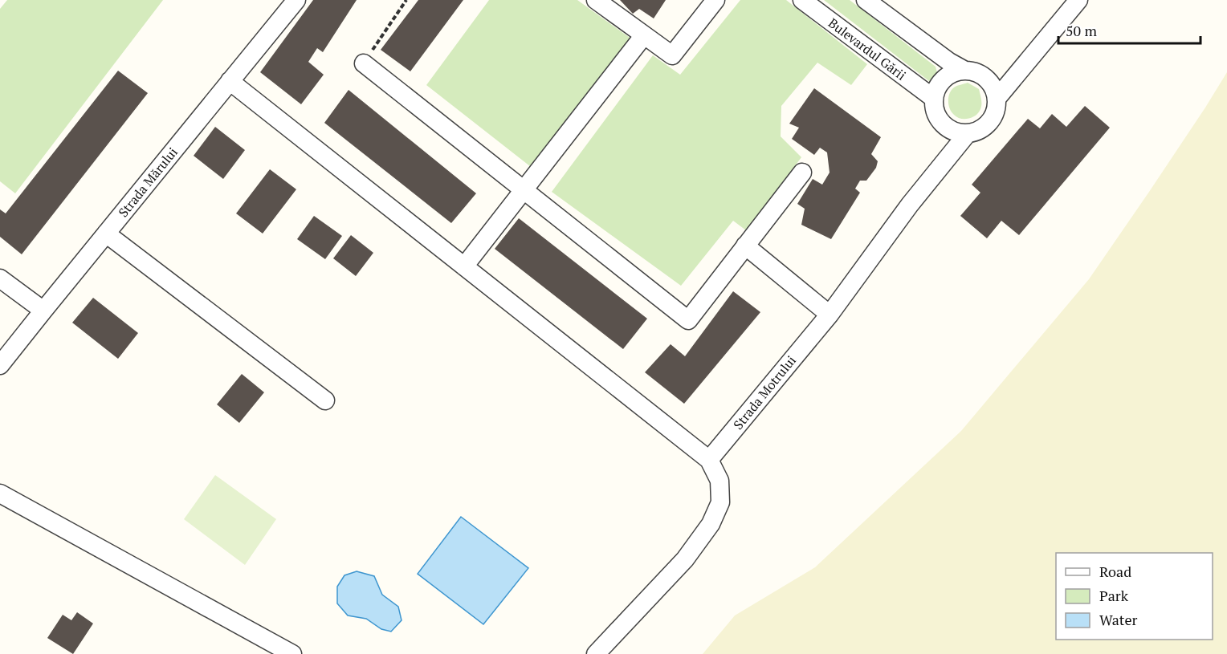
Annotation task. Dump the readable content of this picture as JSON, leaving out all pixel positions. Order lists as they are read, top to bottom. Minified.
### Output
{"streets":{"street":["Bulevardul Gării","Strada Mărului","Strada Motrului"]},"crossings":[["Bulevardul Gării","Strada Motrului"]],"legend":["Road","Park","Water"],"scale_bar":"50 m"}
